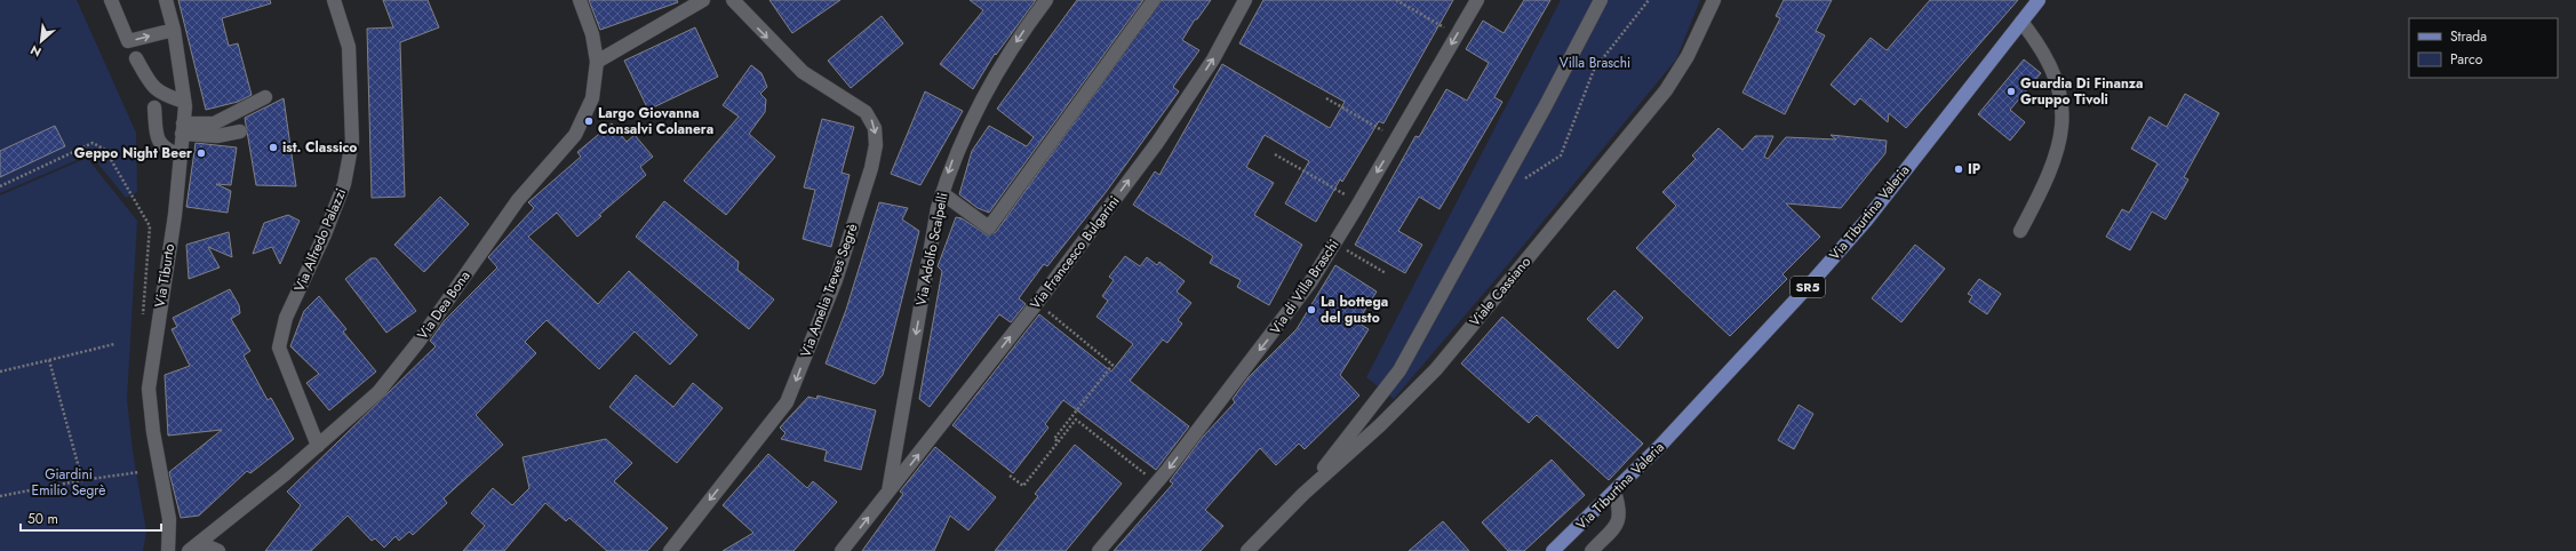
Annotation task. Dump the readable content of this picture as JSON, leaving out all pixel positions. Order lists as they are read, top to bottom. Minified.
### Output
{"streets":{"main road":["Via Tiburtina Valeria","SR5"],"street":["Via Alfredo Palazzi","Via Adolfo Scalpelli","Via Francesco Bulgarini","Via Tiburto","Via di Villa Braschi","Via Amelia Treves Segrè","Viale Cassiano","Via Dea Bona"]},"crossings":[["Via Alfredo Palazzi","Via Dea Bona"],["Via Adolfo Scalpelli","Via Francesco Bulgarini"]],"one_way":["Via Adolfo Scalpelli","Via Francesco Bulgarini","Via Amelia Treves Segrè"],"parks":["Villa Braschi","Giardini Emilio Segrè"],"places":["Guardia Di Finanza Gruppo Tivoli","Largo Giovanna Consalvi Colanera","ist. Classico","Geppo Night Beer","IP","La bottega del gusto"],"legend":["Strada","Parco"],"scale_bar":"50 m","north":"bottom left"}
